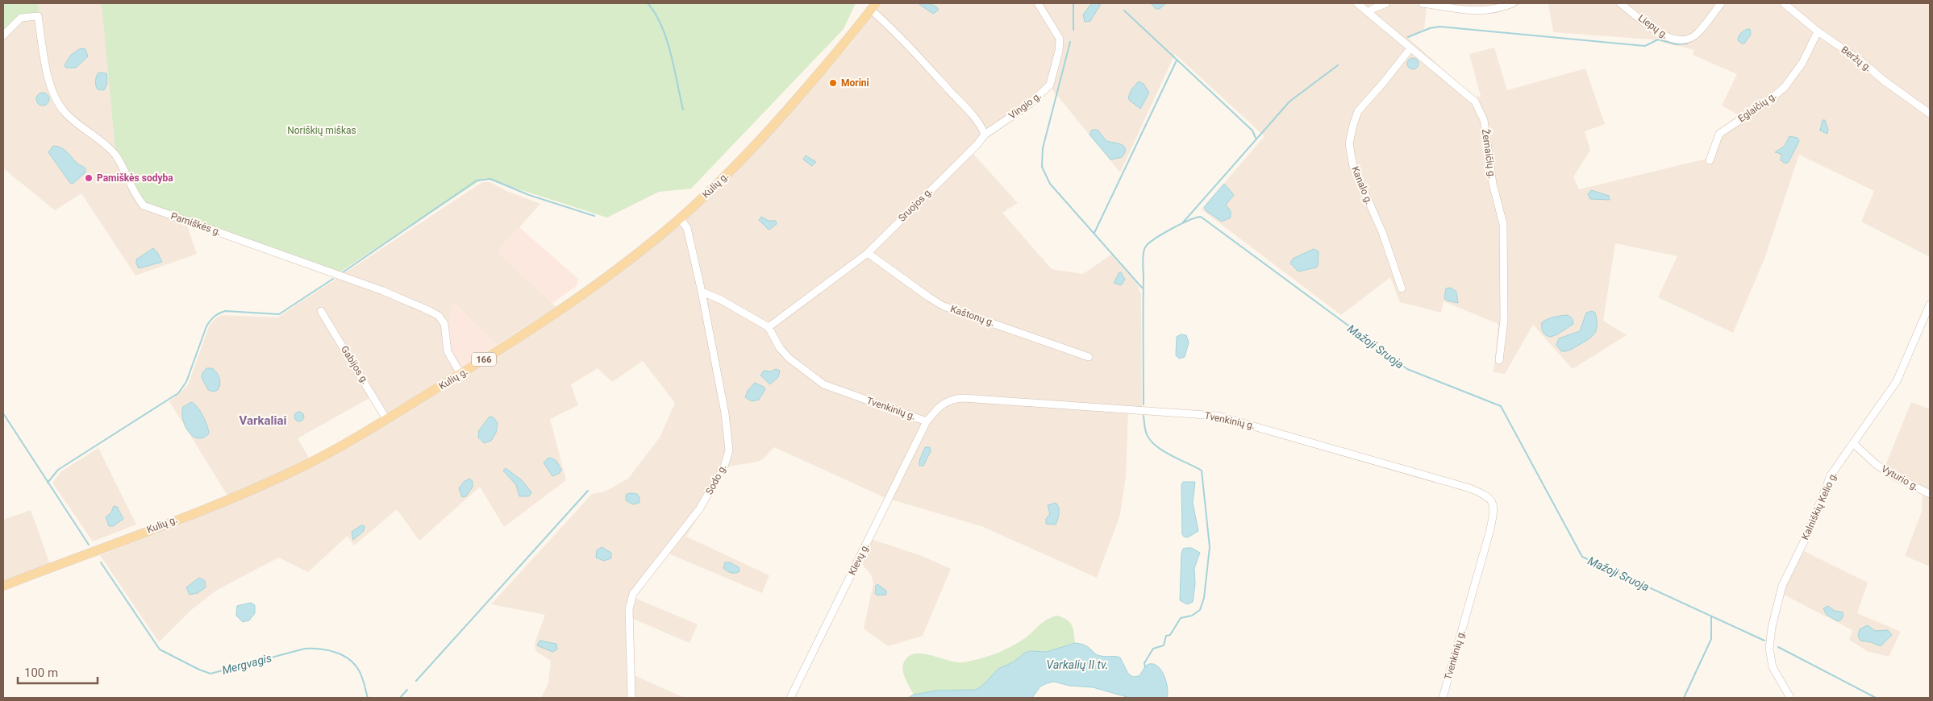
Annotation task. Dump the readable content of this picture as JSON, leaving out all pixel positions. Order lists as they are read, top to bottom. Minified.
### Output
{"streets":{"main road":["Kulių g.","166"],"street":["Liepų g.","Beržų g.","Vingio g.","Eglaičių g.","Žemaičių g.","Kanalo g.","Sruojos g.","Pamiškės g.","Kaštonų g.","Gabijos g.","Tvenkinių g.","Vyturio g.","Sodo g.","Kalniškių Kelio g.","Klevų g."]},"crossings":[["Beržų g.","Eglaičių g."],["Vingio g.","Sruojos g."],["Žemaičių g.","Kanalo g."],["Kulių g.","Pamiškės g."],["Kulių g.","Gabijos g."],["Kulių g.","Sodo g."],["Sruojos g.","Kaštonų g."],["Sruojos g.","Tvenkinių g."],["Tvenkinių g.","Klevų g."],["Vyturio g.","Kalniškių Kelio g."]],"districts":["Varkaliai"],"water":["Mažoji Sruoja","Mergvagis","Varkalių II tv."],"parks":["Noriškių miškas"],"places":["Morini","Pamiškės sodyba"],"scale_bar":"100 m"}
